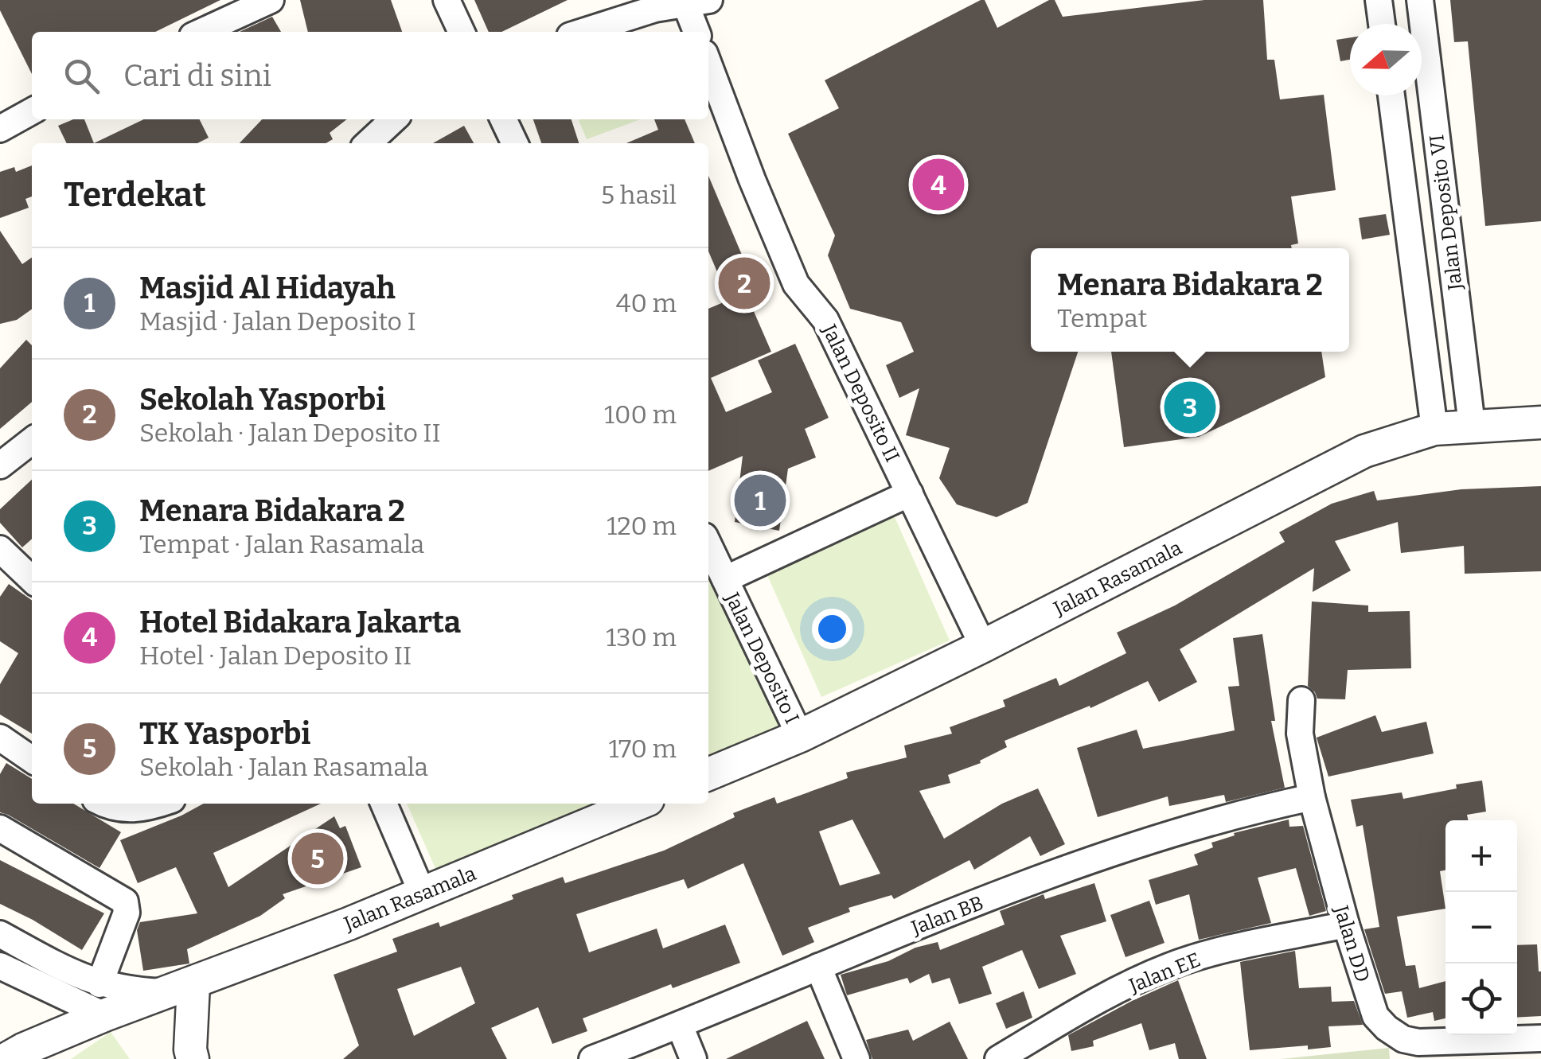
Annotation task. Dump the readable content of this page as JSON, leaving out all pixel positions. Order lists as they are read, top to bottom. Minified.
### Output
{"streets":{"street":["Jalan Deposito VI","Jalan Deposito II","Jalan Rasamala","Jalan Deposito I","Jalan BB","Jalan DD","Jalan EE"]},"crossings":[["Jalan Deposito VI","Jalan Rasamala"],["Jalan Deposito II","Jalan Rasamala"],["Jalan Rasamala","Jalan Deposito I"],["Jalan BB","Jalan DD"],["Jalan DD","Jalan EE"]],"north":"left","page":{"search":"Cari di sini","heading":["Terdekat","5 hasil"],"pins":["4","2","3","1","5"],"list":[{"mark":"1","name":"Masjid Al Hidayah","note":"Masjid · Jalan Deposito I","value":"40 m"},{"mark":"2","name":"Sekolah Yasporbi","note":"Sekolah · Jalan Deposito II","value":"100 m"},{"mark":"3","name":"Menara Bidakara 2","note":"Tempat · Jalan Rasamala","value":"120 m"},{"mark":"4","name":"Hotel Bidakara Jakarta","note":"Hotel · Jalan Deposito II","value":"130 m"},{"mark":"5","name":"TK Yasporbi","note":"Sekolah · Jalan Rasamala","value":"170 m"}],"popup":["Menara Bidakara 2","Tempat"],"map_buttons":["+","−"]}}
